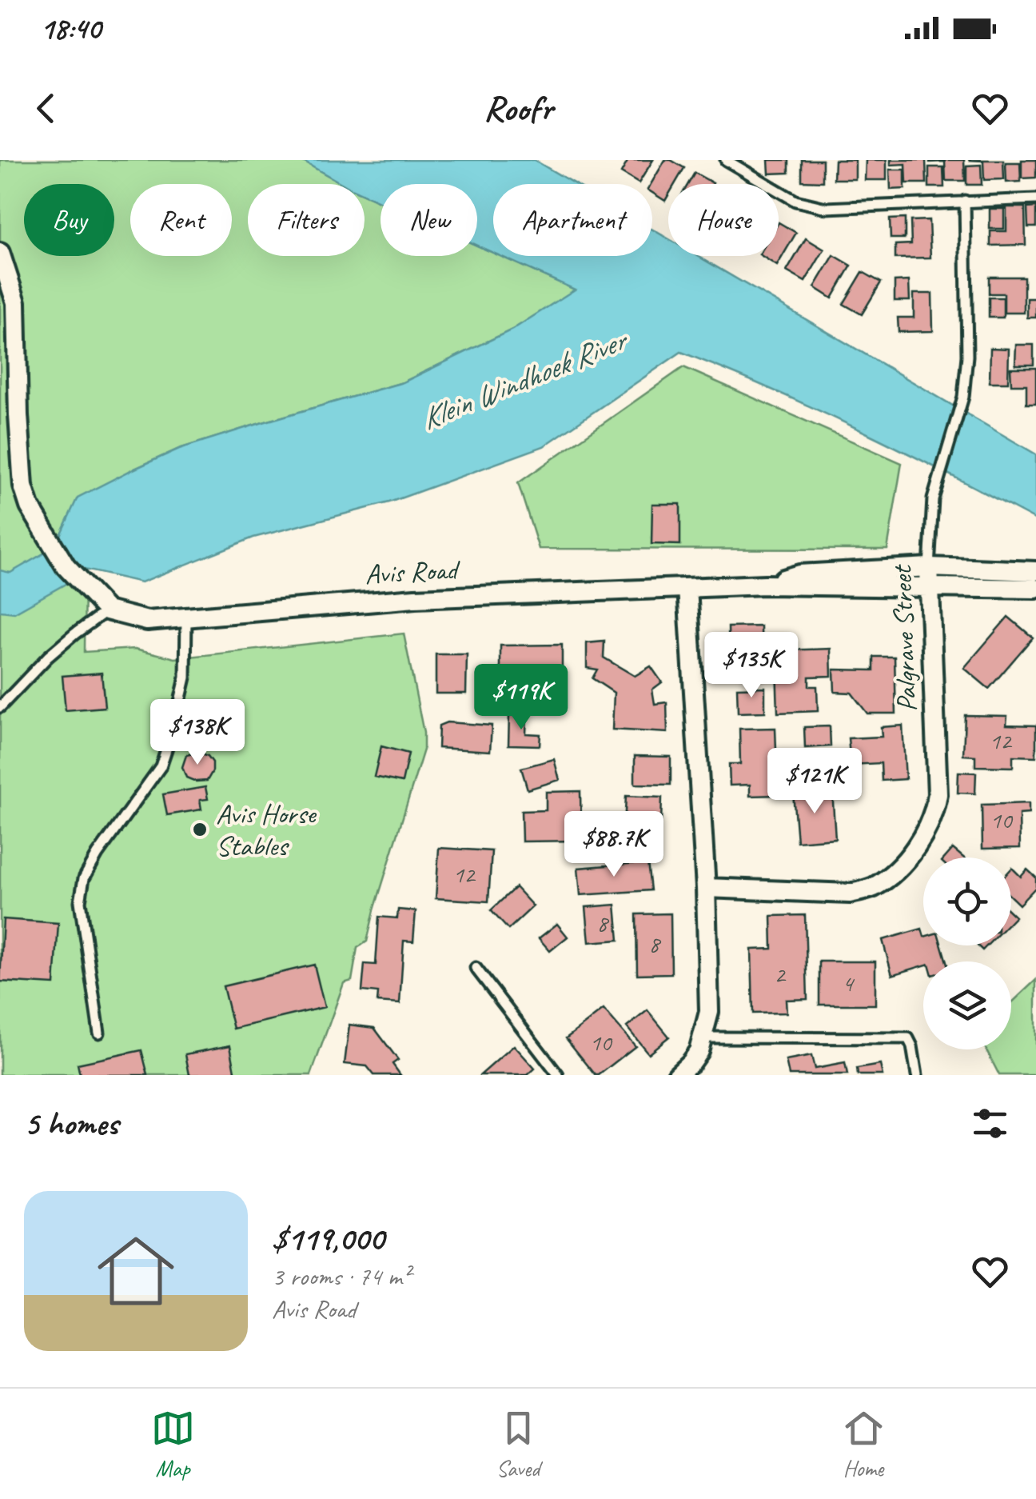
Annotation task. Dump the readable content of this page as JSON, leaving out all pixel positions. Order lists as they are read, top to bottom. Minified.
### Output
{"streets":{"street":["Avis Road","Palgrave Street"]},"crossings":[["Avis Road","Palgrave Street"]],"water":["Klein Windhoek River"],"places":["Avis Horse Stables"],"house_numbers":["12","10","12","8","8","2","4","10"],"page":{"status":"18:40","header":"Roofr","chip":["Buy","Rent","Filters","New","Apartment","House"],"price":["$135K","$119K","$138K","$121K","$88.7K"],"heading":"5 homes","list":[{"name":"$119,000","note":"3 rooms · 74 m² · Avis Road"}],"tabs":["Map","Saved","Home"]}}
